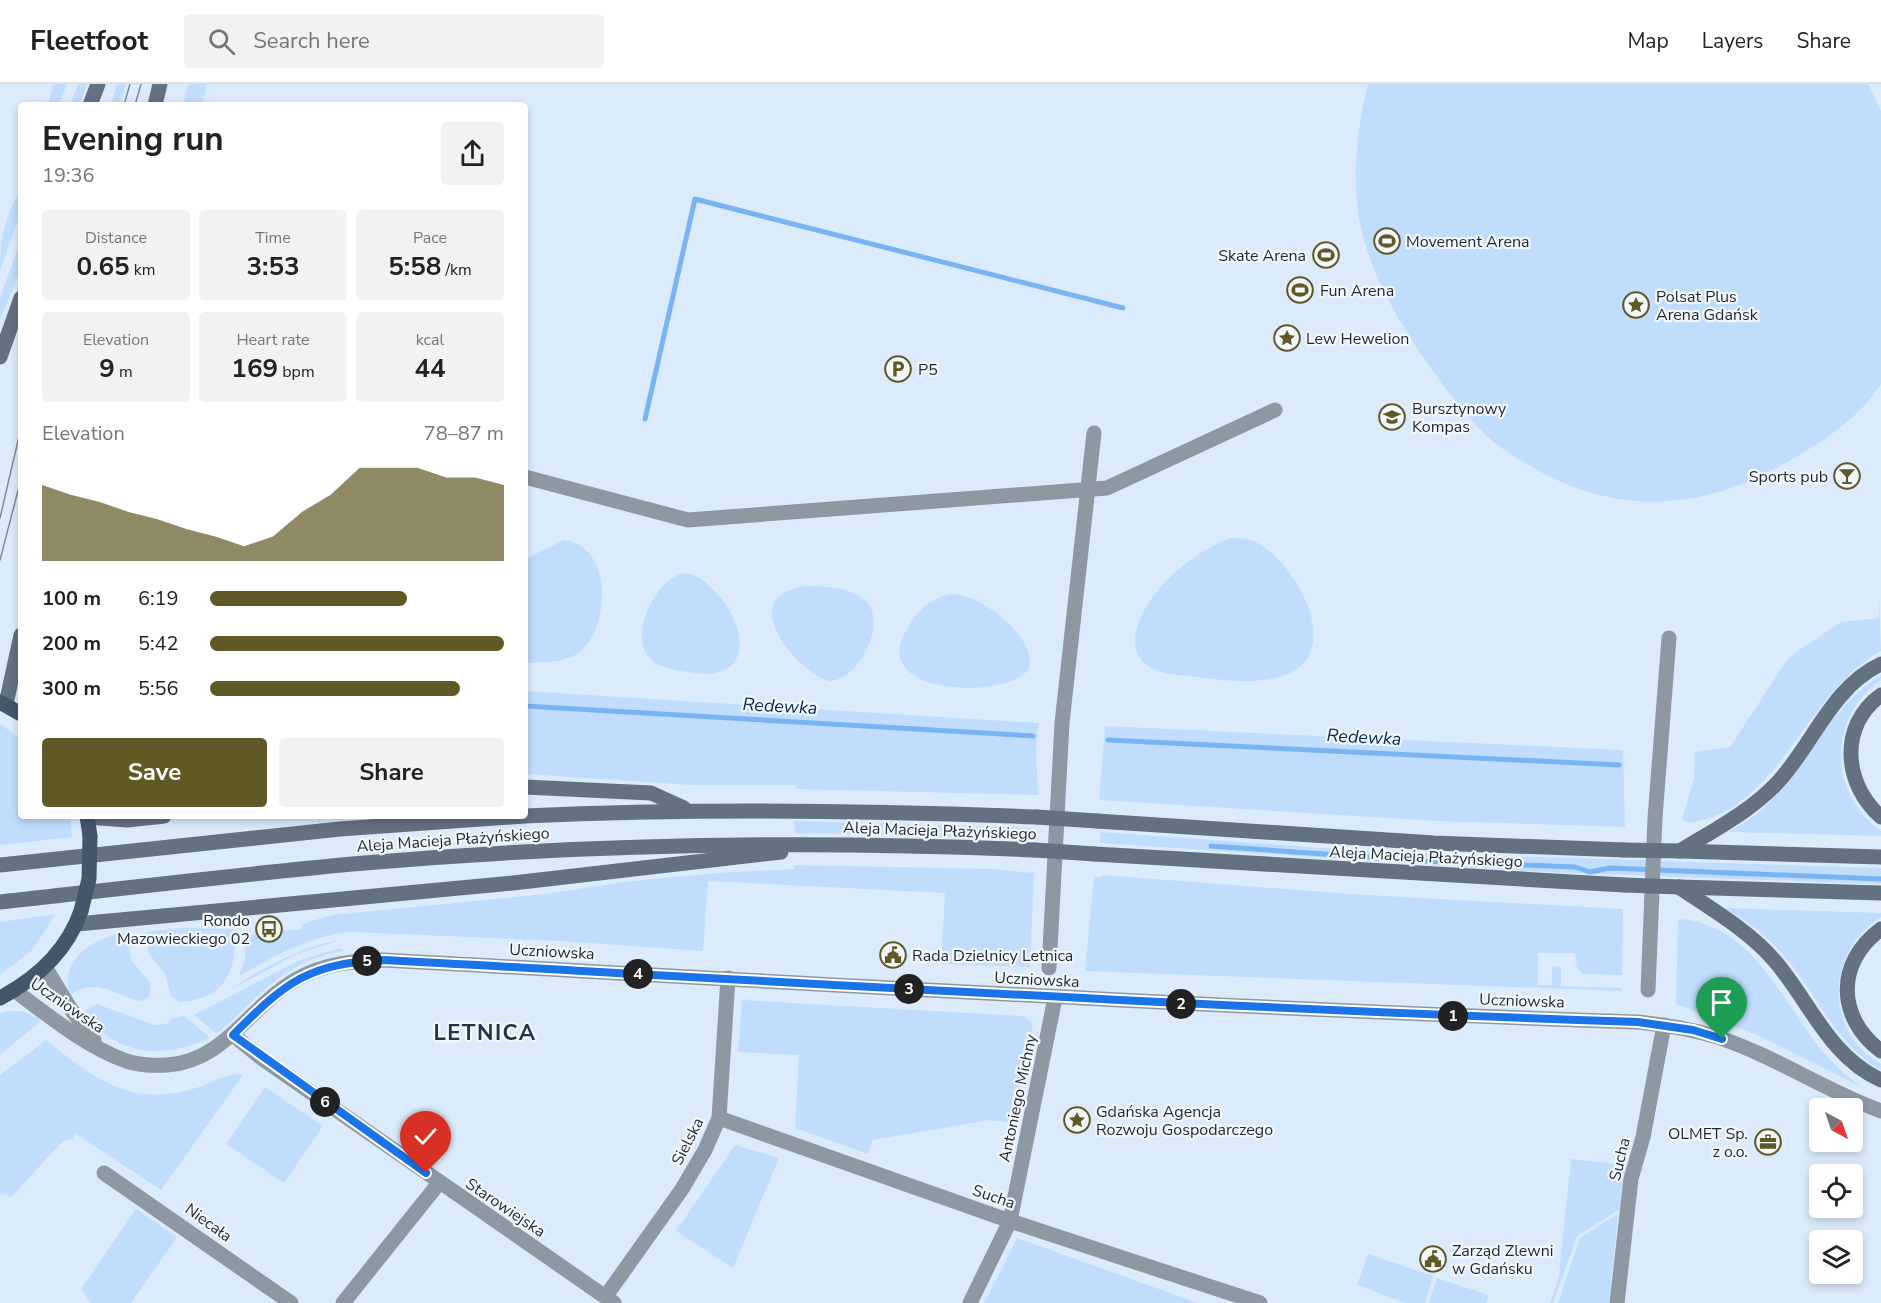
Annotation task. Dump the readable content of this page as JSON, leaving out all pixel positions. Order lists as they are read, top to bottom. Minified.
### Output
{"streets":{"main road":["Aleja Macieja Płażyńskiego"],"street":["Uczniowska","Antoniego Michny","Sielska","Sucha","Starowiejska","Niecała"]},"crossings":[["Uczniowska","Antoniego Michny"],["Uczniowska","Sielska"],["Uczniowska","Sucha"],["Uczniowska","Starowiejska"],["Antoniego Michny","Sucha"],["Sielska","Sucha"],["Sielska","Starowiejska"]],"districts":["LETNICA"],"water":["Redewka"],"places":{"sports":["Movement Arena","Skate Arena","Fun Arena"],"place":["Polsat Plus Arena Gdańsk","Lew Hewelion","Gdańska Agencja Rozwoju Gospodarczego"],"parking":["P5"],"school or university":["Bursztynowy Kompas"],"bar":["Sports pub"],"bus stop":["Rondo Mazowieckiego 02"],"public building":["Rada Dzielnicy Letnica","Zarząd Zlewni w Gdańsku"],"office":["OLMET Sp. z o.o."]},"north":"bottom right","page":{"header":"Fleetfoot","search":"Search here","nav":["Map","Layers","Share"],"heading":["Evening run","19:36"],"stats":[["Distance","0.65 km"],["Time","3:53"],["Pace","5:58 /km"],["Elevation","9 m"],["Heart rate","169 bpm"],["kcal","44"]],"chart":["Elevation","78–87 m"],"list":[{"name":"100 m","note":"6:19"},{"name":"200 m","note":"5:42"},{"name":"300 m","note":"5:56"}],"buttons":["Save","Share"],"pins":["5","4","3","2","1","6"]}}
